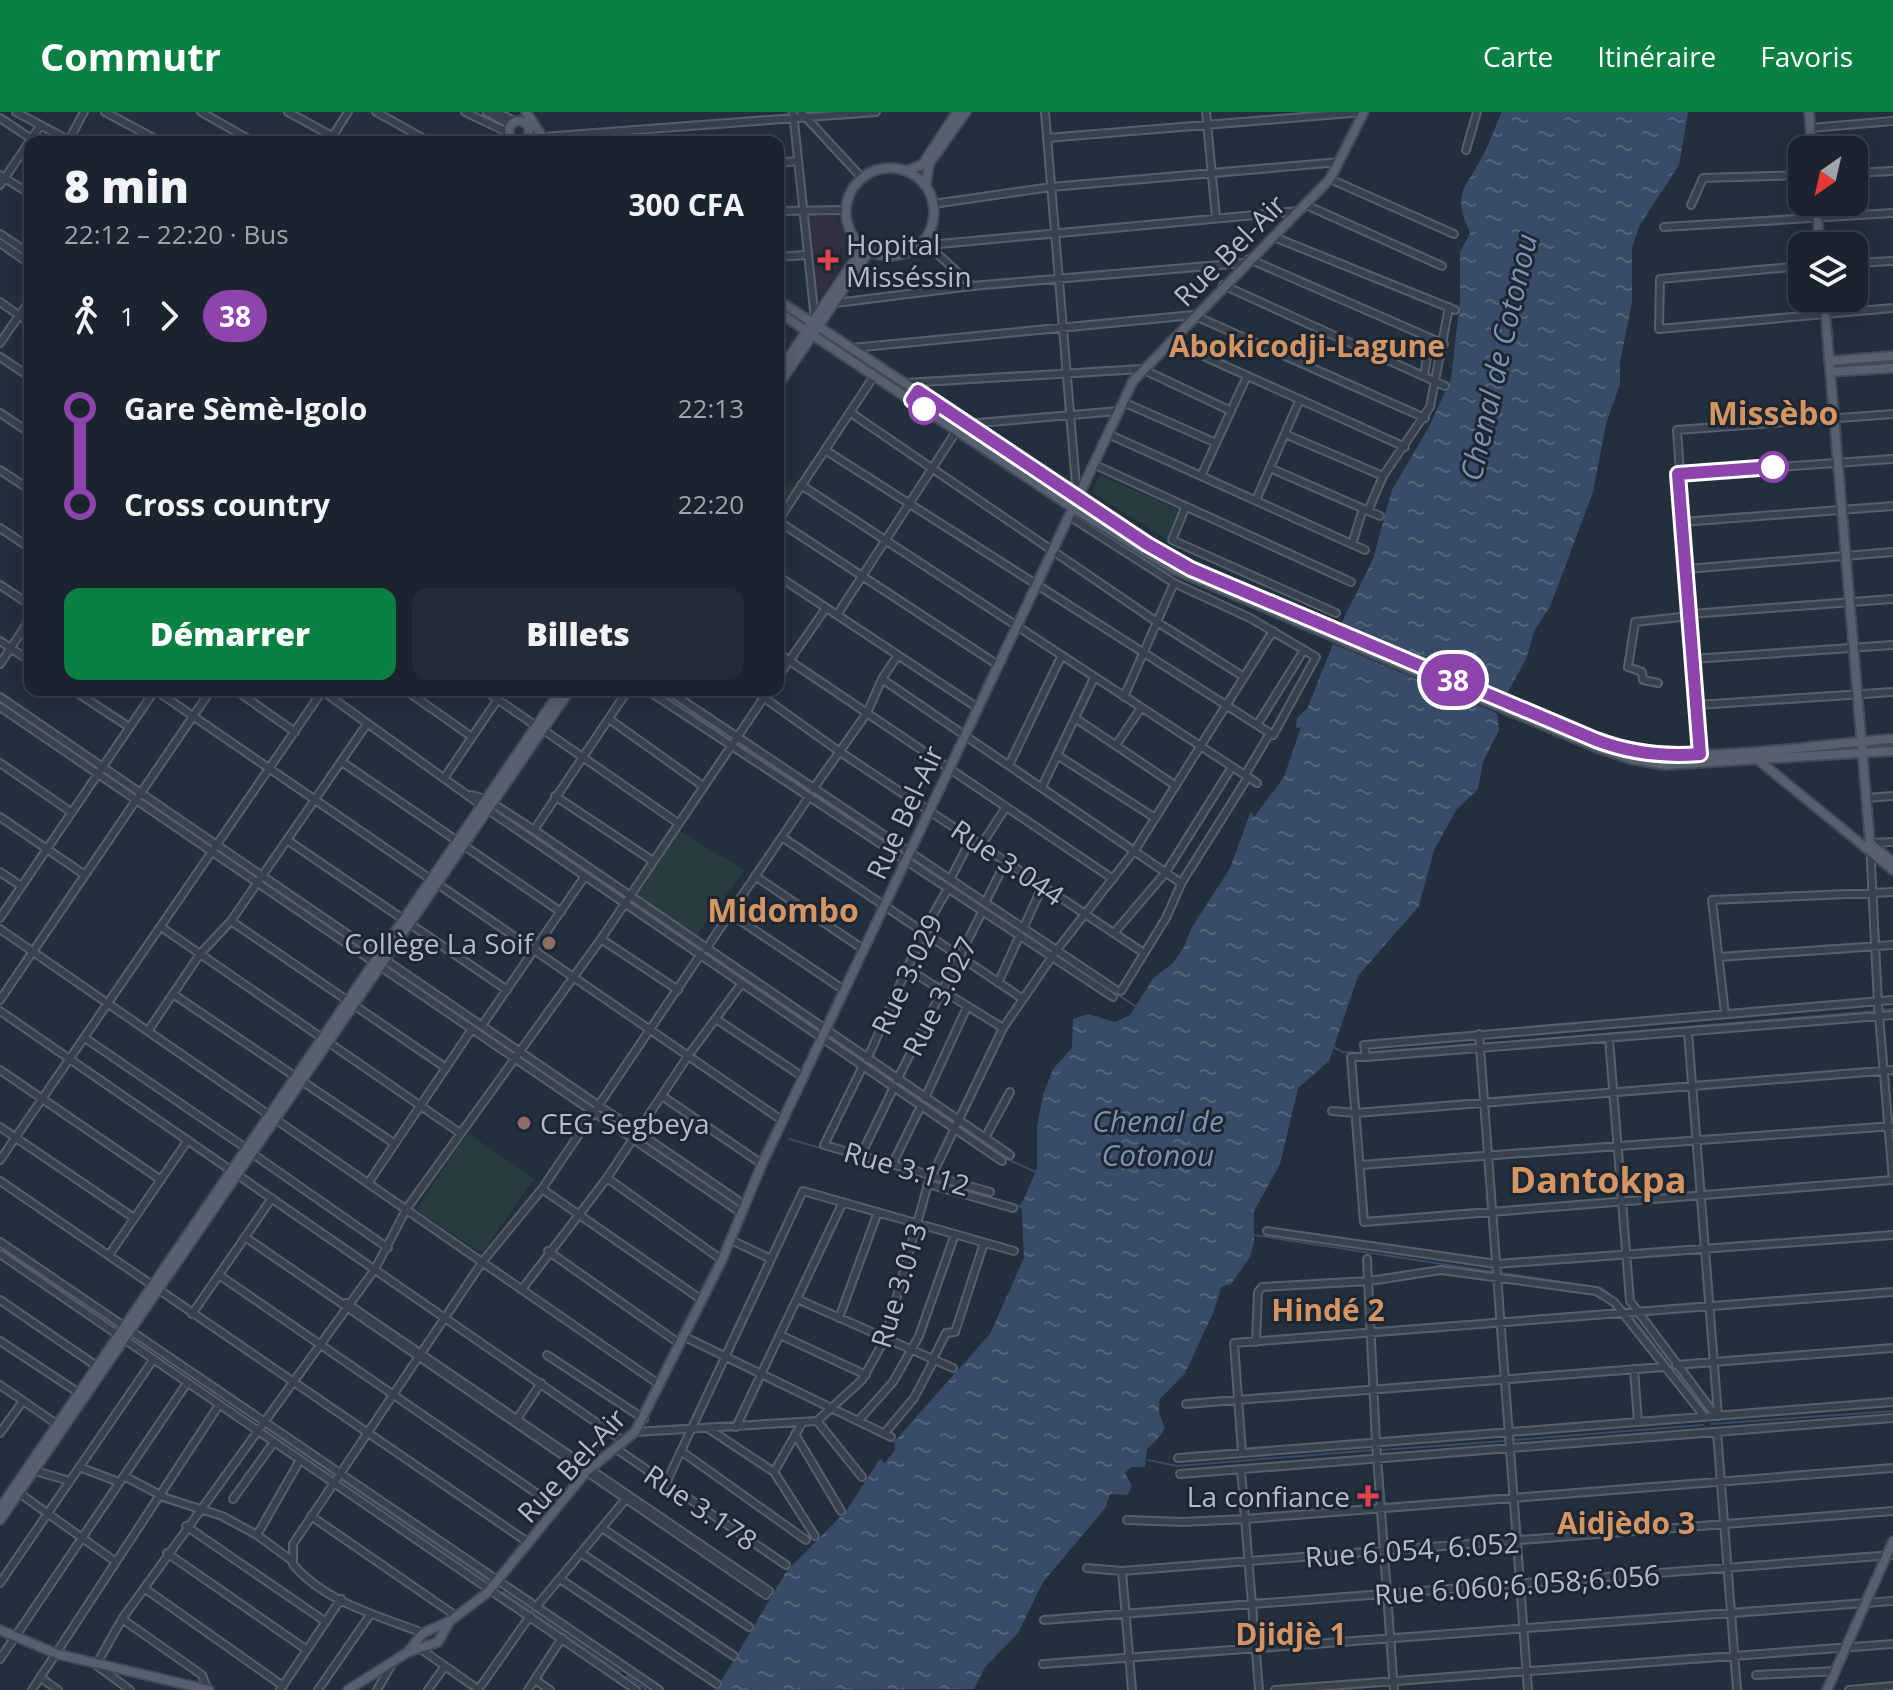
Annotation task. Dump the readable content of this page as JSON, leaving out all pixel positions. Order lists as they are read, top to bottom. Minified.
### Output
{"streets":{"main road":["Rue Bel-Air"],"street":["Rue 3.044","Rue 3.029","Rue 3.027","Rue 3.112","Rue 3.013","Rue 3.178","Rue 6.054, 6.052","Rue 6.060;6.058;6.056"]},"crossings":[["Rue Bel-Air","Rue 3.044"],["Rue Bel-Air","Rue 3.178"],["Rue 3.044","Rue 3.029"],["Rue 3.044","Rue 3.027"],["Rue 3.044","Rue 3.013"],["Rue 3.029","Rue 3.112"],["Rue 3.027","Rue 3.112"],["Rue 3.112","Rue 3.013"]],"districts":["Abokicodji-Lagune","Missèbo","Midombo","Dantokpa","Hindé 2","Aidjèdo 3","Djidjè 1"],"water":["Chenal de Cotonou"],"places":{"health":["Hopital Misséssin","La confiance"],"other":["Collège La Soif","CEG Segbeya"]},"lines":["bus line 38"],"north":"bottom left","page":{"header":"Commutr","nav":["Carte","Itinéraire","Favoris"],"on_map":"38","heading":["8 min","22:12 – 22:20 · Bus","300 CFA"],"legs":["1","38"],"list":[{"name":"Gare Sèmè-Igolo","value":"22:13"},{"name":"Cross country","value":"22:20"}],"buttons":["Démarrer","Billets"]}}
